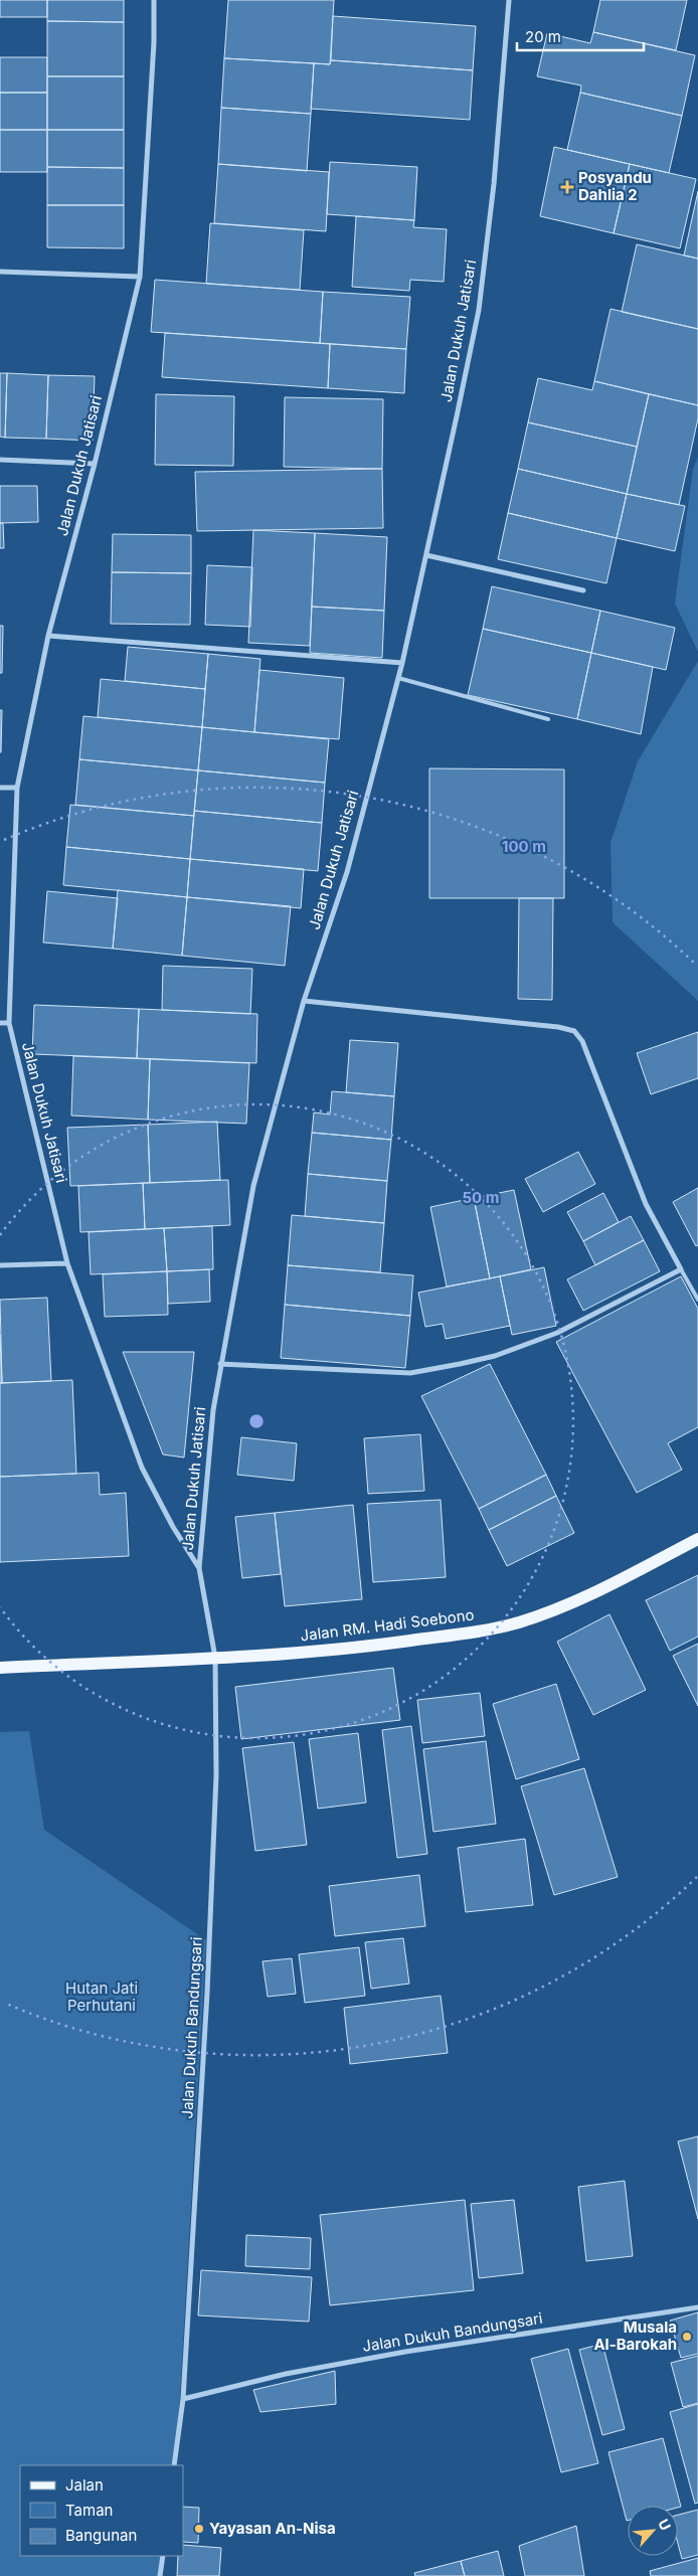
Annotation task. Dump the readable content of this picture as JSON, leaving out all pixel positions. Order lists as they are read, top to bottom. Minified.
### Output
{"streets":{"main road":["Jalan RM. Hadi Soebono"],"street":["Jalan Dukuh Jatisari","Jalan Dukuh Bandungsari"]},"crossings":[["Jalan Dukuh Jatisari","Jalan RM. Hadi Soebono"],["Jalan Dukuh Jatisari","Jalan Dukuh Bandungsari"],["Jalan RM. Hadi Soebono","Jalan Dukuh Bandungsari"]],"parks":["Hutan Jati Perhutani"],"places":{"health":["Posyandu Dahlia 2"],"other":["Musala Al-Barokah","Yayasan An-Nisa"]},"legend":["Jalan","Taman","Bangunan"],"scale_bar":"20 m","north":"top right","rings":["100 m","50 m"]}
